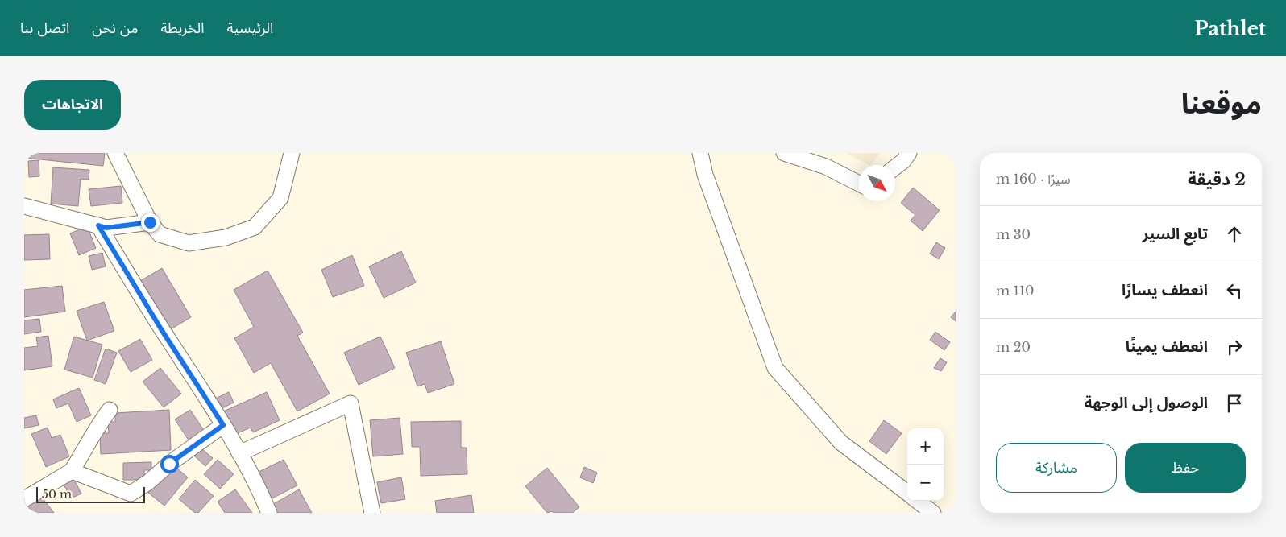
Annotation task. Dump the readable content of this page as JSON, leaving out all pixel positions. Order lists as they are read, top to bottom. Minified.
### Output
{"scale_bar":"50 m","north":"bottom right","page":{"header":"Pathlet","nav":["الرئيسية","الخريطة","من نحن","اتصل بنا"],"title":"موقعنا","buttons":["الاتجاهات",["حفظ","مشاركة"]],"heading":["2 دقيقة","سيرًا · 160 m"],"list":[["تابع السير","30 m"],["انعطف يسارًا","110 m"],["انعطف يمينًا","20 m"],"الوصول إلى الوجهة"],"map_buttons":["+","−"],"scale":"50 m"}}
